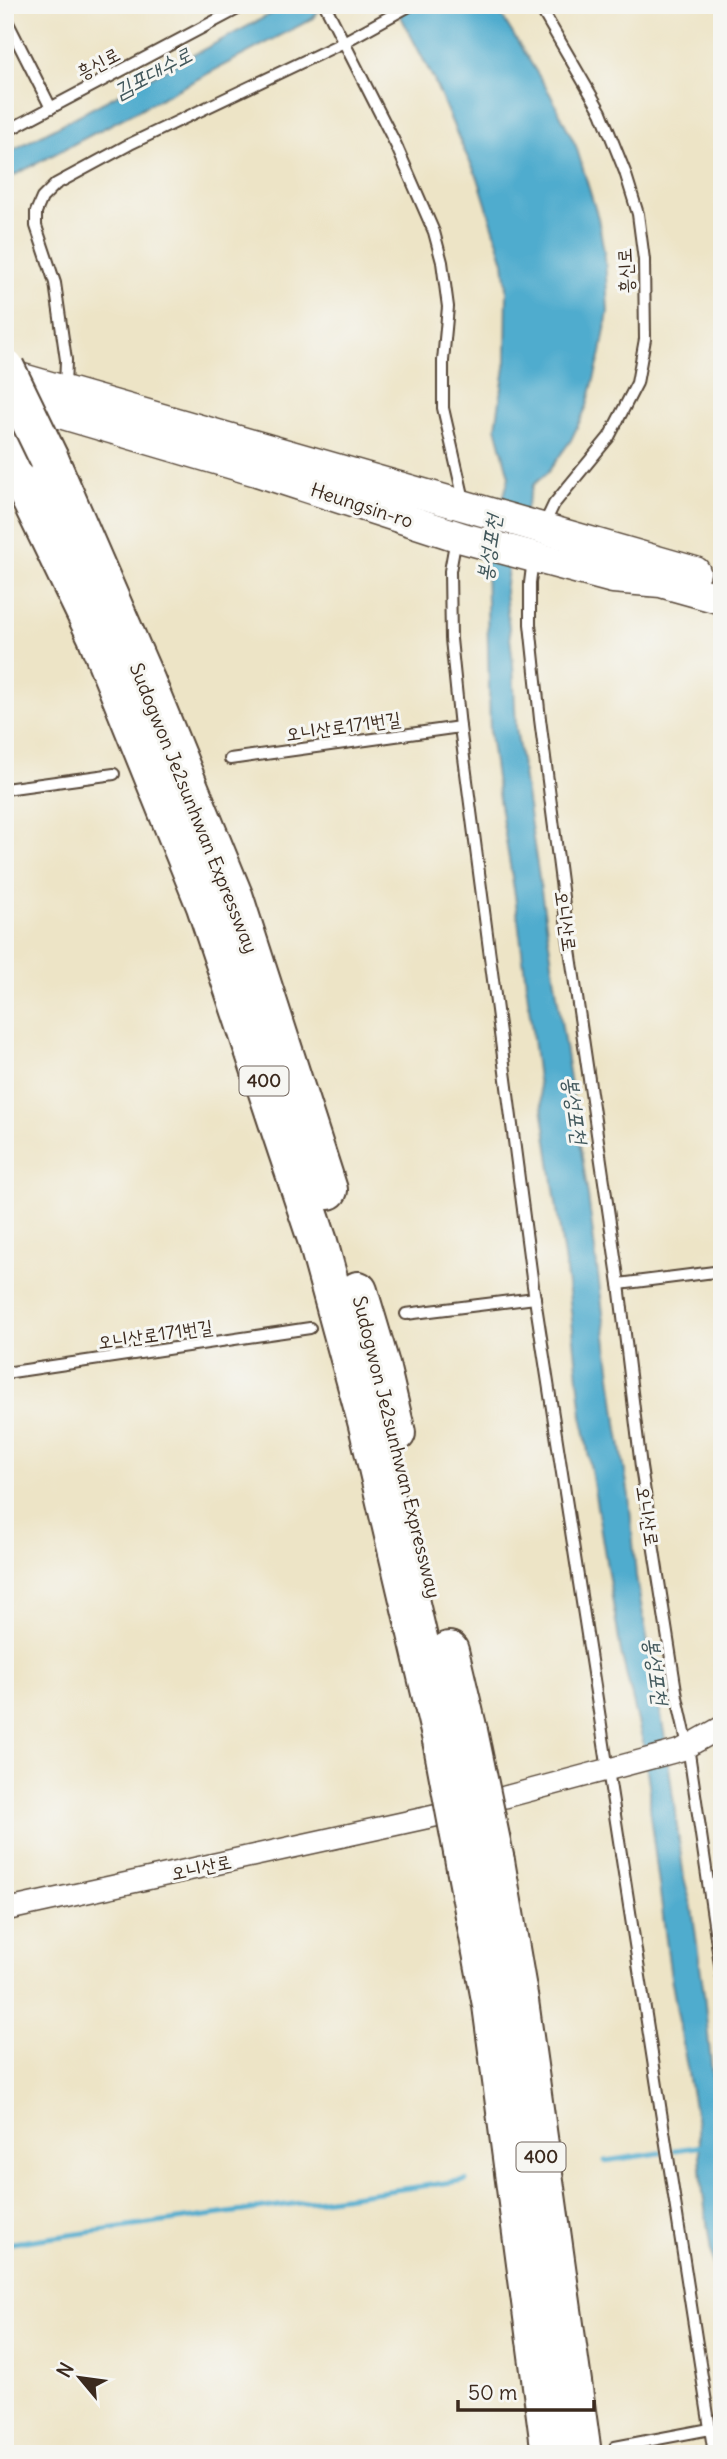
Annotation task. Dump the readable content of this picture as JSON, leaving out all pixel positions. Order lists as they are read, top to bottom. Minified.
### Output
{"streets":{"highway":["Sudogwon Je2sunhwan Expressway","400"],"main road":["Heungsin-ro"],"street":["오니산로"],"lane":["흥신로","오니산로171번길"]},"crossings":[["흥신로","Heungsin-ro"],["Heungsin-ro","오니산로"]],"water":["김포대수로","봉성포천"],"scale_bar":"50 m","north":"top left"}
